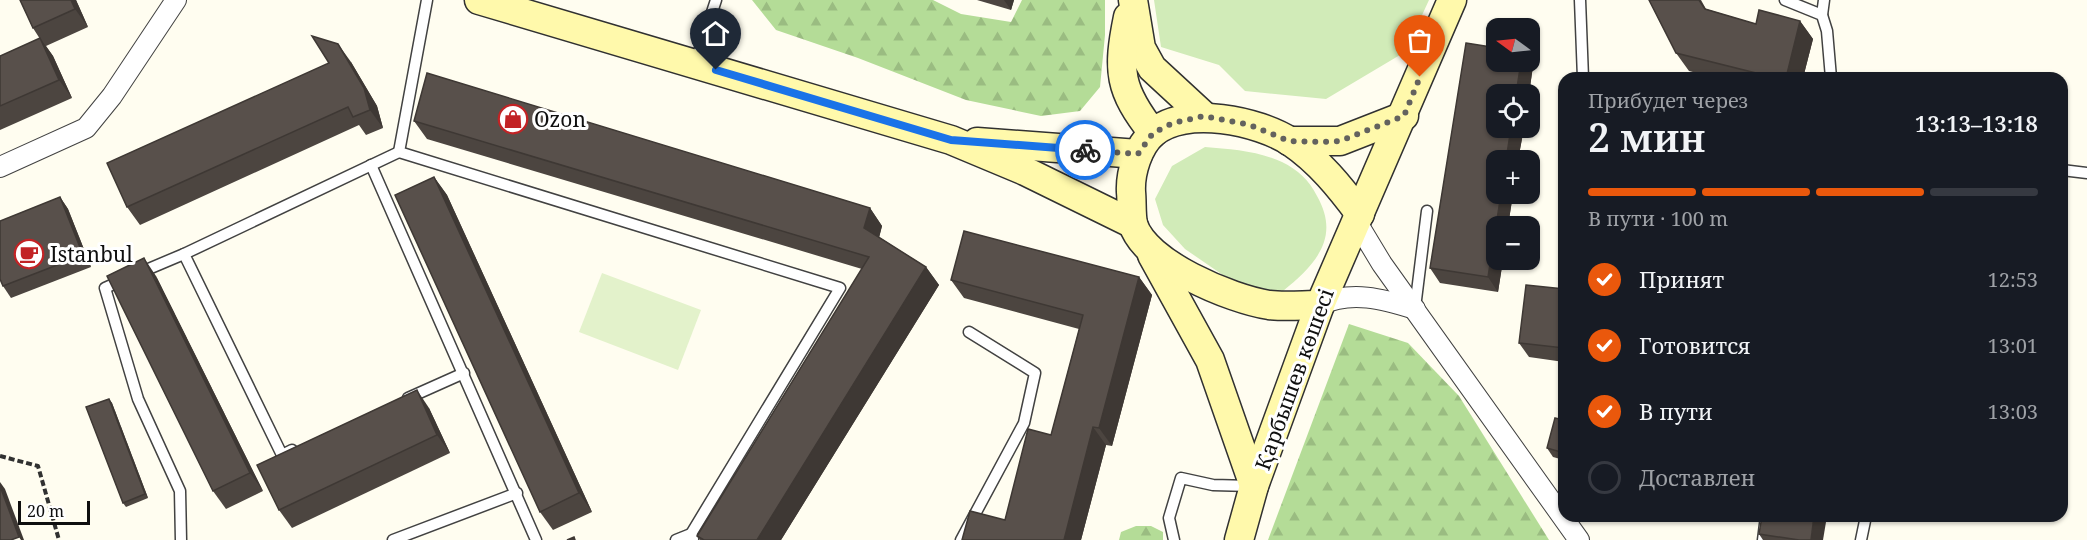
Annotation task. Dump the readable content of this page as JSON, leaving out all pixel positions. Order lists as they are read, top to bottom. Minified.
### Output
{"streets":{"main road":["Қарбышев көшесі"]},"places":{"shop":["Ozon"],"cafe":["Istanbul"]},"scale_bar":"20 m","north":"left","page":{"map_buttons":["+","−"],"heading":["2 мин","Прибудет через","13:13–13:18"],"bar":"В пути · 100 m","list":[["Принят","12:53"],["Готовится","13:01"],["В пути","13:03"],"Доставлен"],"scale":"20 m"}}
